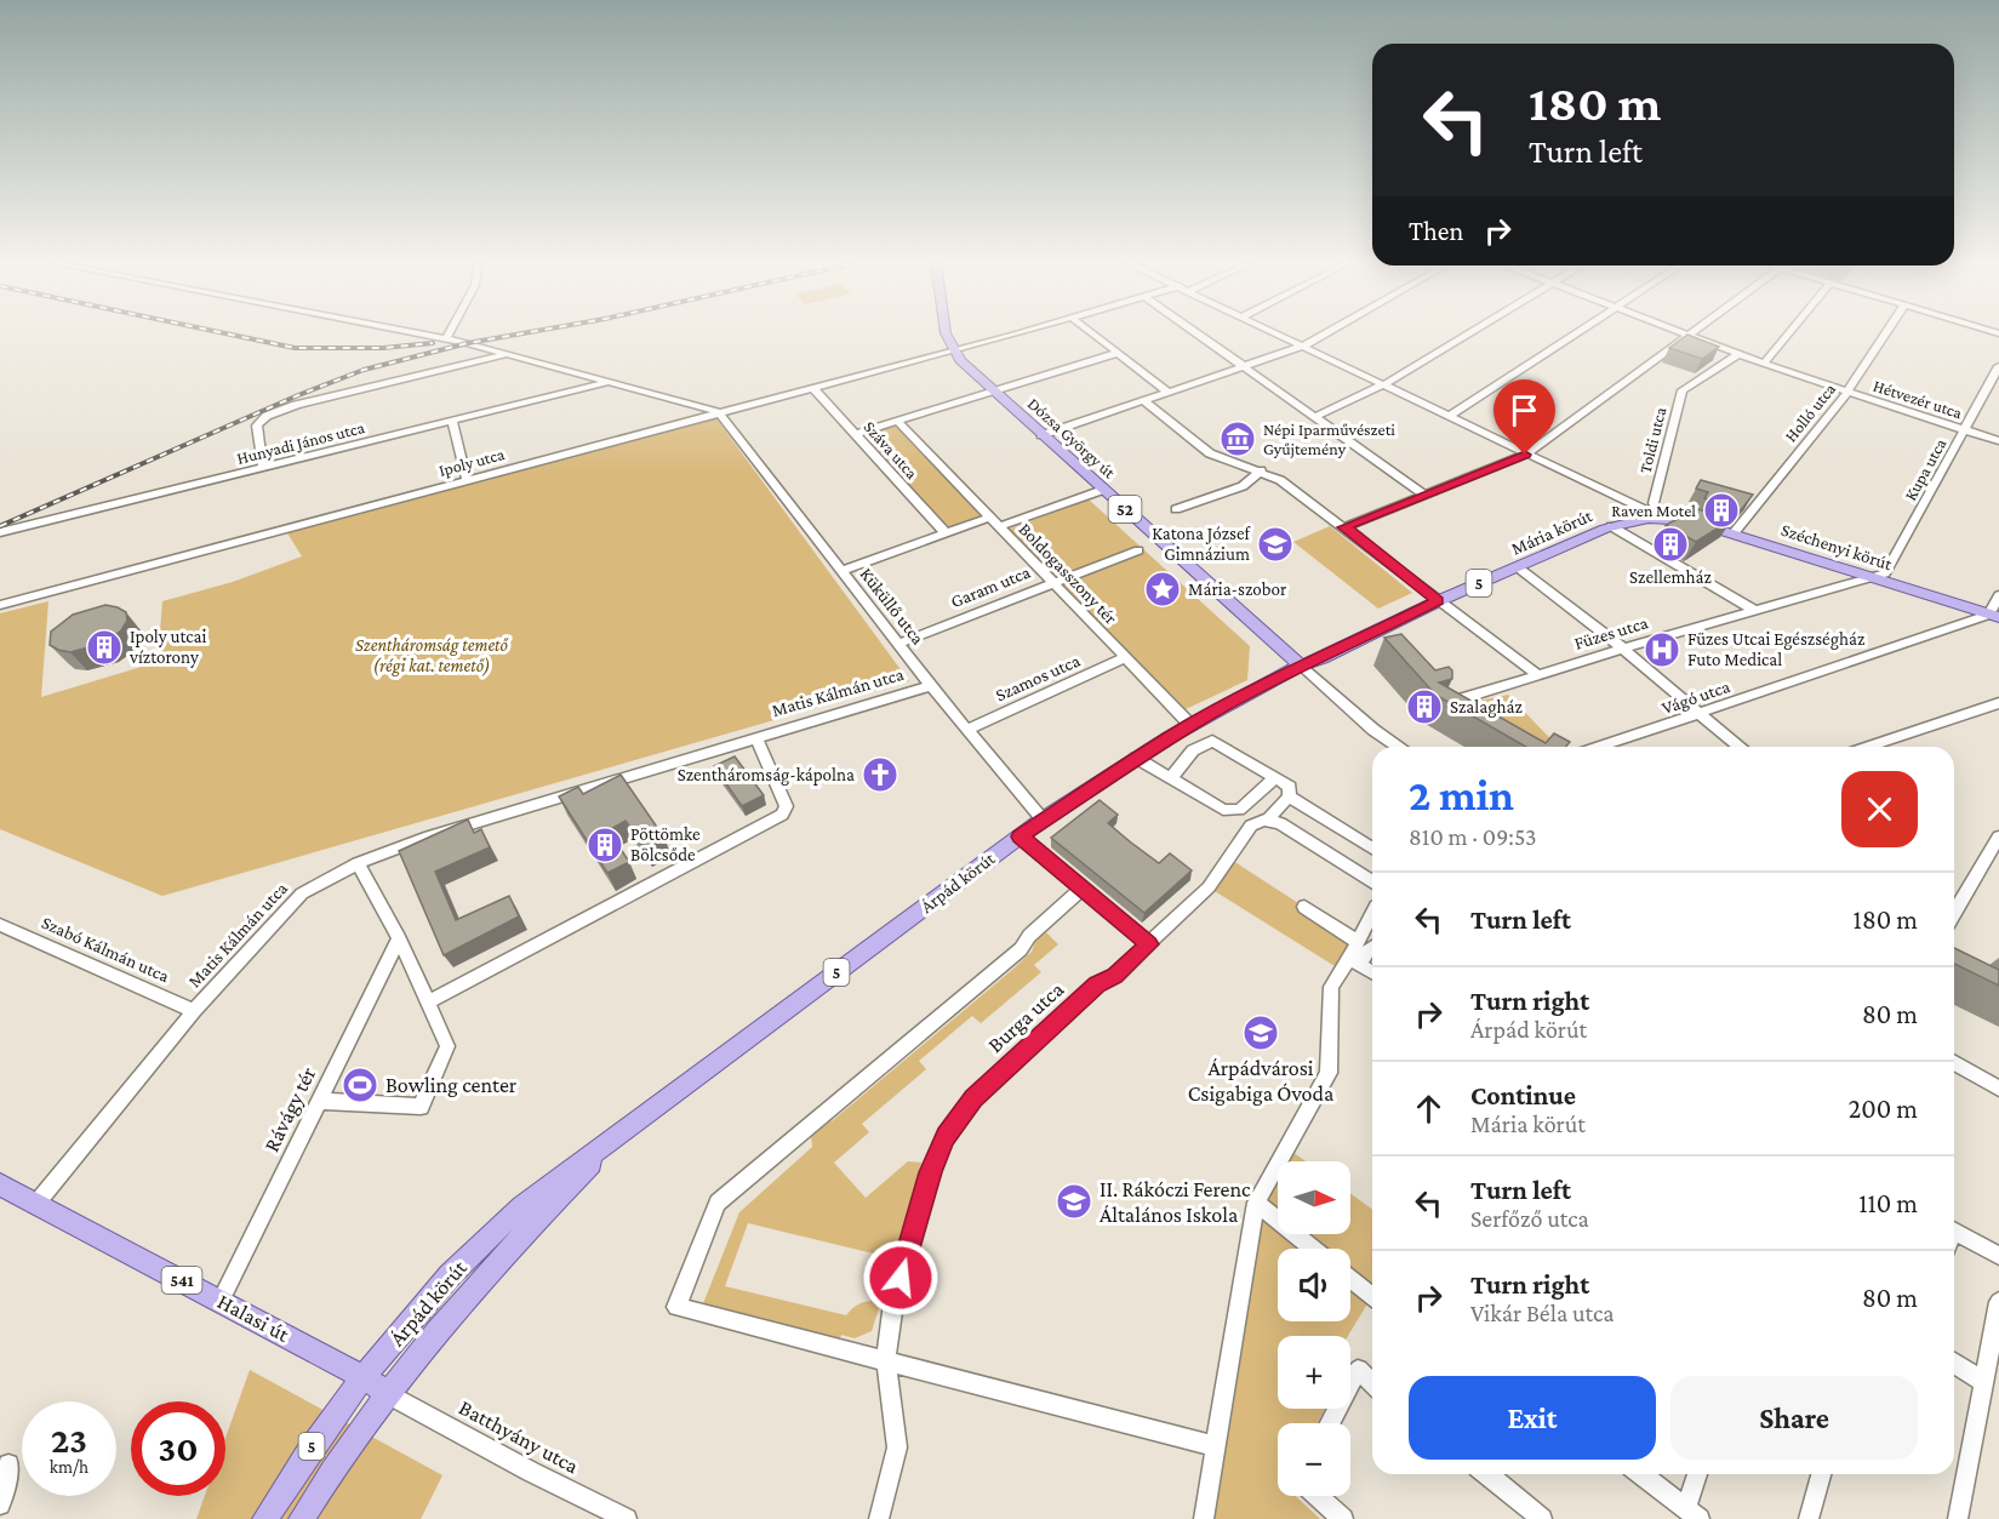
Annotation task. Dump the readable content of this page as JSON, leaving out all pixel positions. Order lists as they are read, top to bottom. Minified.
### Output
{"streets":{"main road":["Dózsa György út","52","Mária körút","Széchenyi körút","5","Árpád körút","541","Halasi út"],"street":["Hétvezér utca","Holló utca","Toldi utca","Hunyadi János utca","Száva utca","Ipoly utca","Kupa utca","Boldogasszony tér","Garam utca","Küküllő utca","Füzes utca","Szamos utca","Matis Kálmán utca","Vágó utca","Szabó Kálmán utca","Burga utca","Rávágy tér","Batthyány utca"]},"crossings":[["Hétvezér utca","Holló utca"],["Hétvezér utca","Toldi utca"],["Hétvezér utca","Kupa utca"],["Holló utca","Széchenyi körút"],["Dózsa György út","Ipoly utca"],["Dózsa György út","Mária körút"],["Dózsa György út","Boldogasszony tér"],["Dózsa György út","Árpád körút"],["Toldi utca","Mária körút"],["Toldi utca","Széchenyi körút"],["Száva utca","Ipoly utca"],["Ipoly utca","Küküllő utca"],["Kupa utca","Széchenyi körút"],["Kupa utca","Füzes utca"],["Mária körút","Széchenyi körút"],["Mária körút","Árpád körút"],["Széchenyi körút","Füzes utca"],["Széchenyi körút","Vágó utca"],["Boldogasszony tér","Garam utca"],["Boldogasszony tér","Szamos utca"],["Boldogasszony tér","Árpád körút"],["5","Árpád körút"],["5","Halasi út"],["5","Batthyány utca"],["Garam utca","Küküllő utca"],["Küküllő utca","Szamos utca"],["Küküllő utca","Matis Kálmán utca"],["Küküllő utca","Árpád körút"],["Matis Kálmán utca","Szabó Kálmán utca"],["Matis Kálmán utca","Halasi út"],["Árpád körút","Halasi út"],["Árpád körút","Batthyány utca"],["Rávágy tér","Halasi út"],["Halasi út","Batthyány utca"]],"parks":["Szentháromság temető (régi kat. temető)"],"places":{"museum":["Népi Iparművészeti Gyűjtemény"],"building":["Raven Motel","Szellemház","Ipoly utcai víztorony","Szalagház","Pöttömke Bölcsőde"],"school or university":["Katona József Gimnázium","Árpádvárosi Csigabiga Óvoda","II. Rákóczi Ferenc Általános Iskola"],"place":["Mária-szobor"],"hospital":["Füzes Utcai Egészségház Futo Medical"],"church":["Szentháromság-kápolna"],"sports":["Bowling center"]},"north":"right","page":{"turn":["180 m","Turn left"],"then":"Then","heading":["2 min","810 m · 09:53"],"list":[{"name":"Turn left","value":"180 m"},{"name":"Turn right","note":"Árpád körút","value":"80 m"},{"name":"Continue","note":"Mária körút","value":"200 m"},{"name":"Turn left","note":"Serfőző utca","value":"110 m"},{"name":"Turn right","note":"Vikár Béla utca","value":"80 m"}],"map_buttons":["+","−"],"buttons":["Exit","Share"],"speed":"23 km/h","limit":"30"}}
